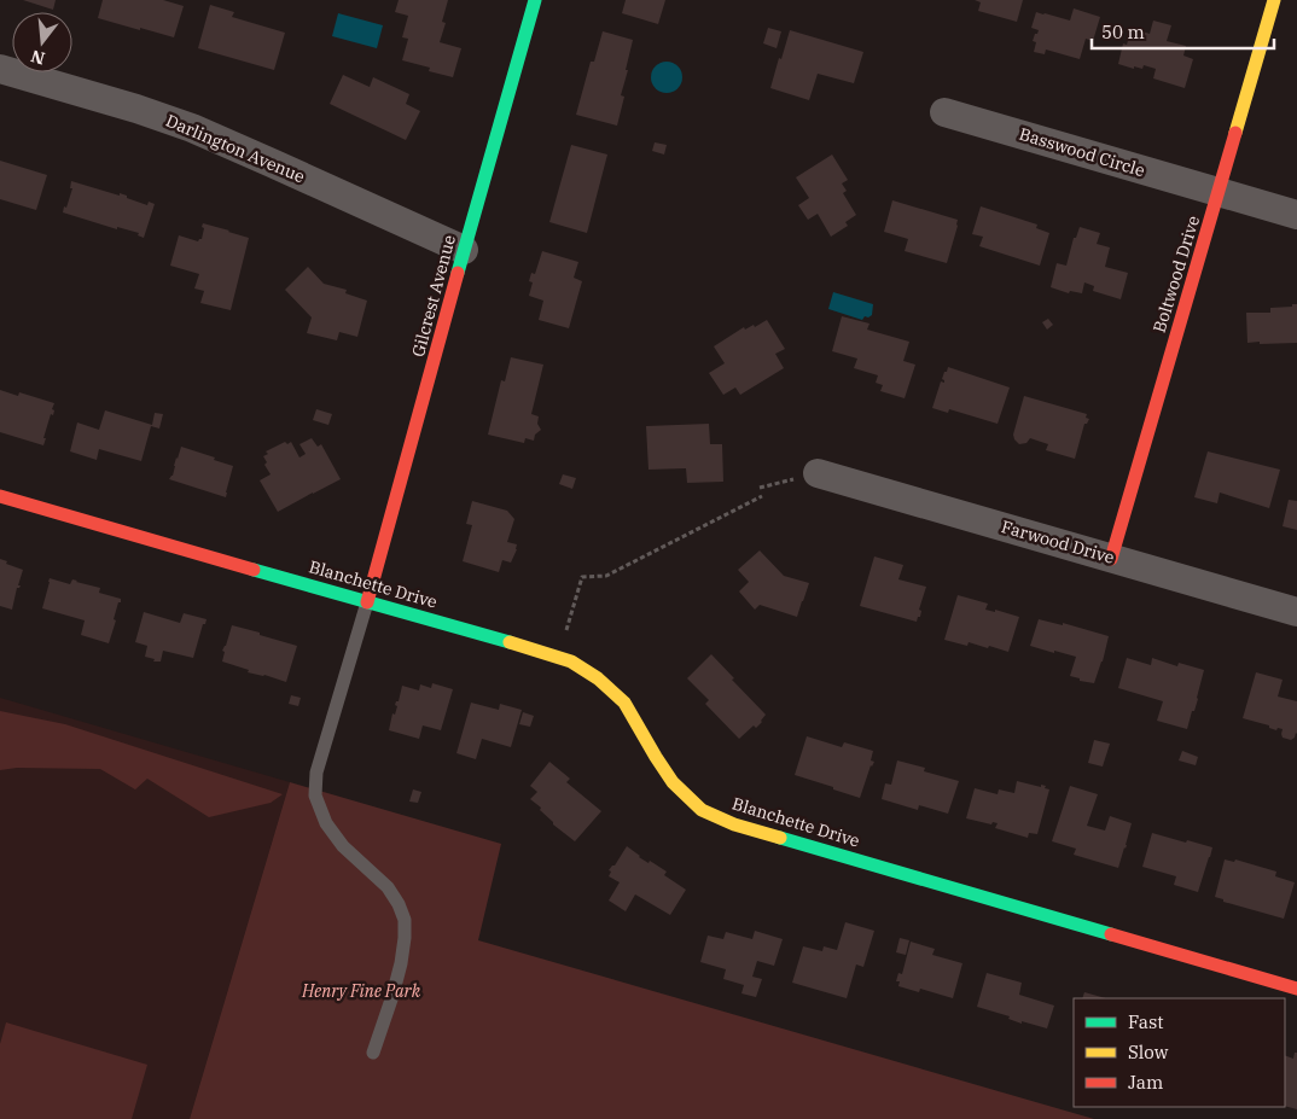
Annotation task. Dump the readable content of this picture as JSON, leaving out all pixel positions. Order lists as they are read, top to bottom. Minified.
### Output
{"streets":{"street":["Darlington Avenue","Basswood Circle","Boltwood Drive","Gilcrest Avenue","Farwood Drive","Blanchette Drive"]},"crossings":[["Darlington Avenue","Gilcrest Avenue"],["Basswood Circle","Boltwood Drive"],["Boltwood Drive","Farwood Drive"],["Gilcrest Avenue","Blanchette Drive"]],"parks":["Henry Fine Park"],"legend":["Fast","Slow","Jam"],"scale_bar":"50 m","north":"bottom"}
